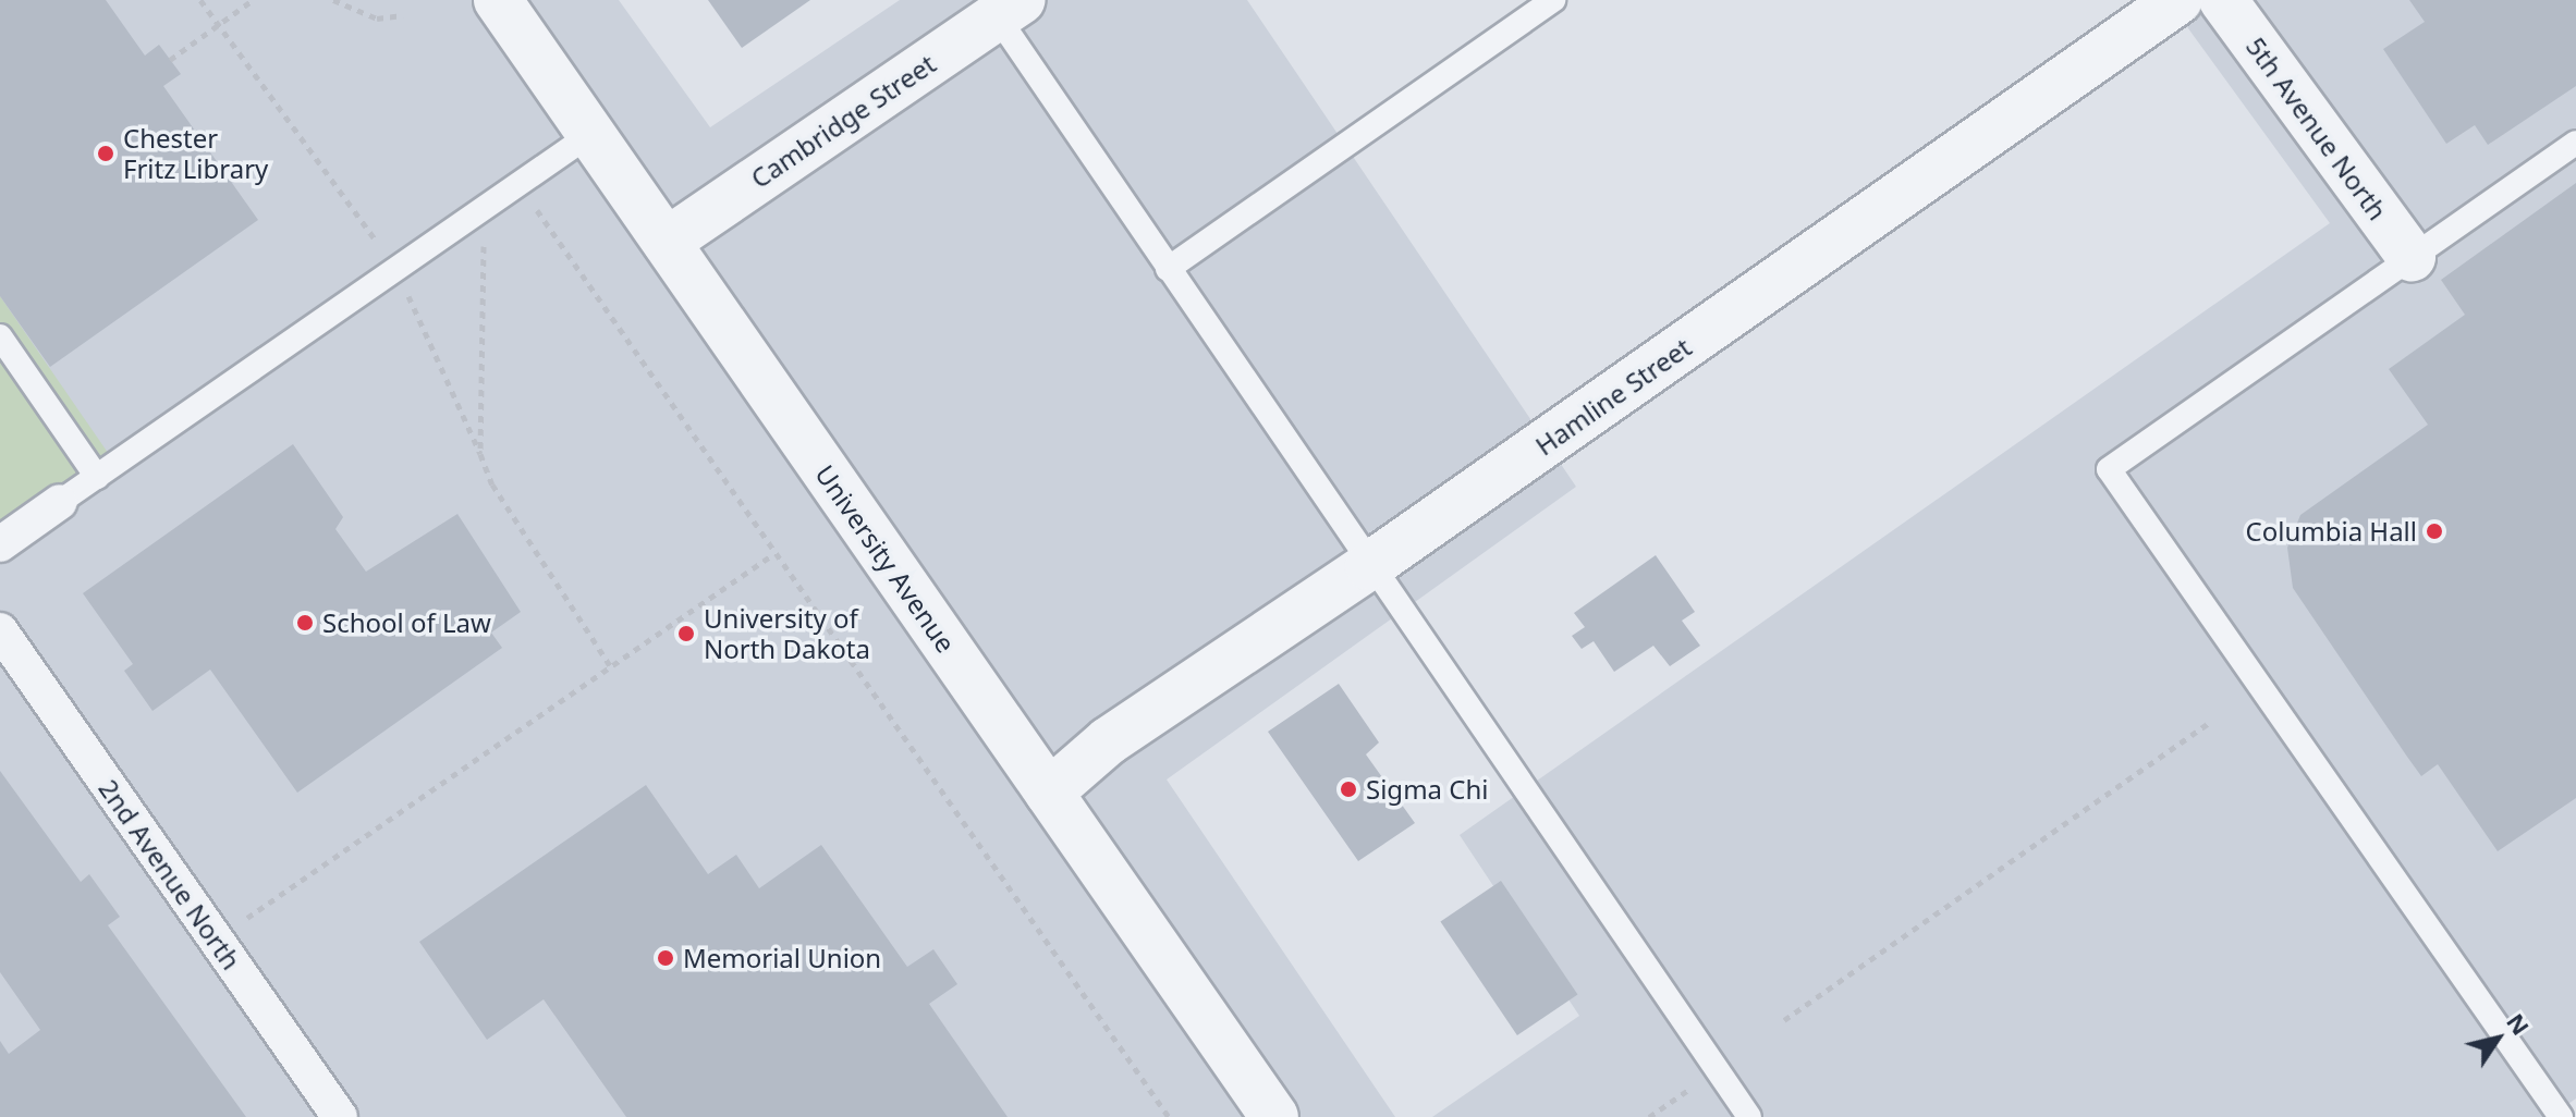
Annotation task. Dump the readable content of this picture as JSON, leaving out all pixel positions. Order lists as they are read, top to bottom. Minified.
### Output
{"streets":{"street":["Cambridge Street","5th Avenue North","Hamline Street","University Avenue","2nd Avenue North"]},"crossings":[["Cambridge Street","University Avenue"],["Hamline Street","University Avenue"]],"places":["Chester Fritz Library","Columbia Hall","School of Law","University of North Dakota","Sigma Chi","Memorial Union"],"north":"top right"}
